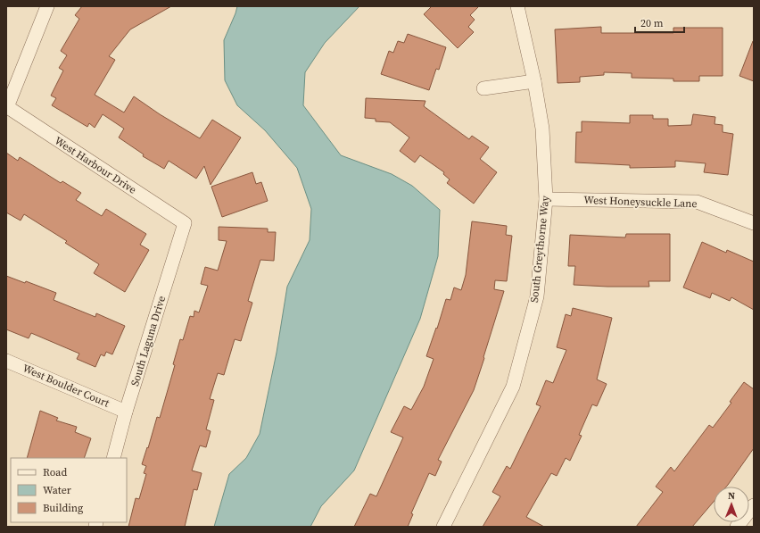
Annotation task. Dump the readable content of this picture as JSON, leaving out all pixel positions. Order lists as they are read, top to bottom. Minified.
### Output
{"streets":{"street":["West Harbour Drive","West Honeysuckle Lane","South Greythorne Way","South Laguna Drive","West Boulder Court"]},"crossings":[["West Harbour Drive","South Laguna Drive"],["West Honeysuckle Lane","South Greythorne Way"],["South Laguna Drive","West Boulder Court"]],"legend":["Road","Water","Building"],"scale_bar":"20 m","north":"top"}
